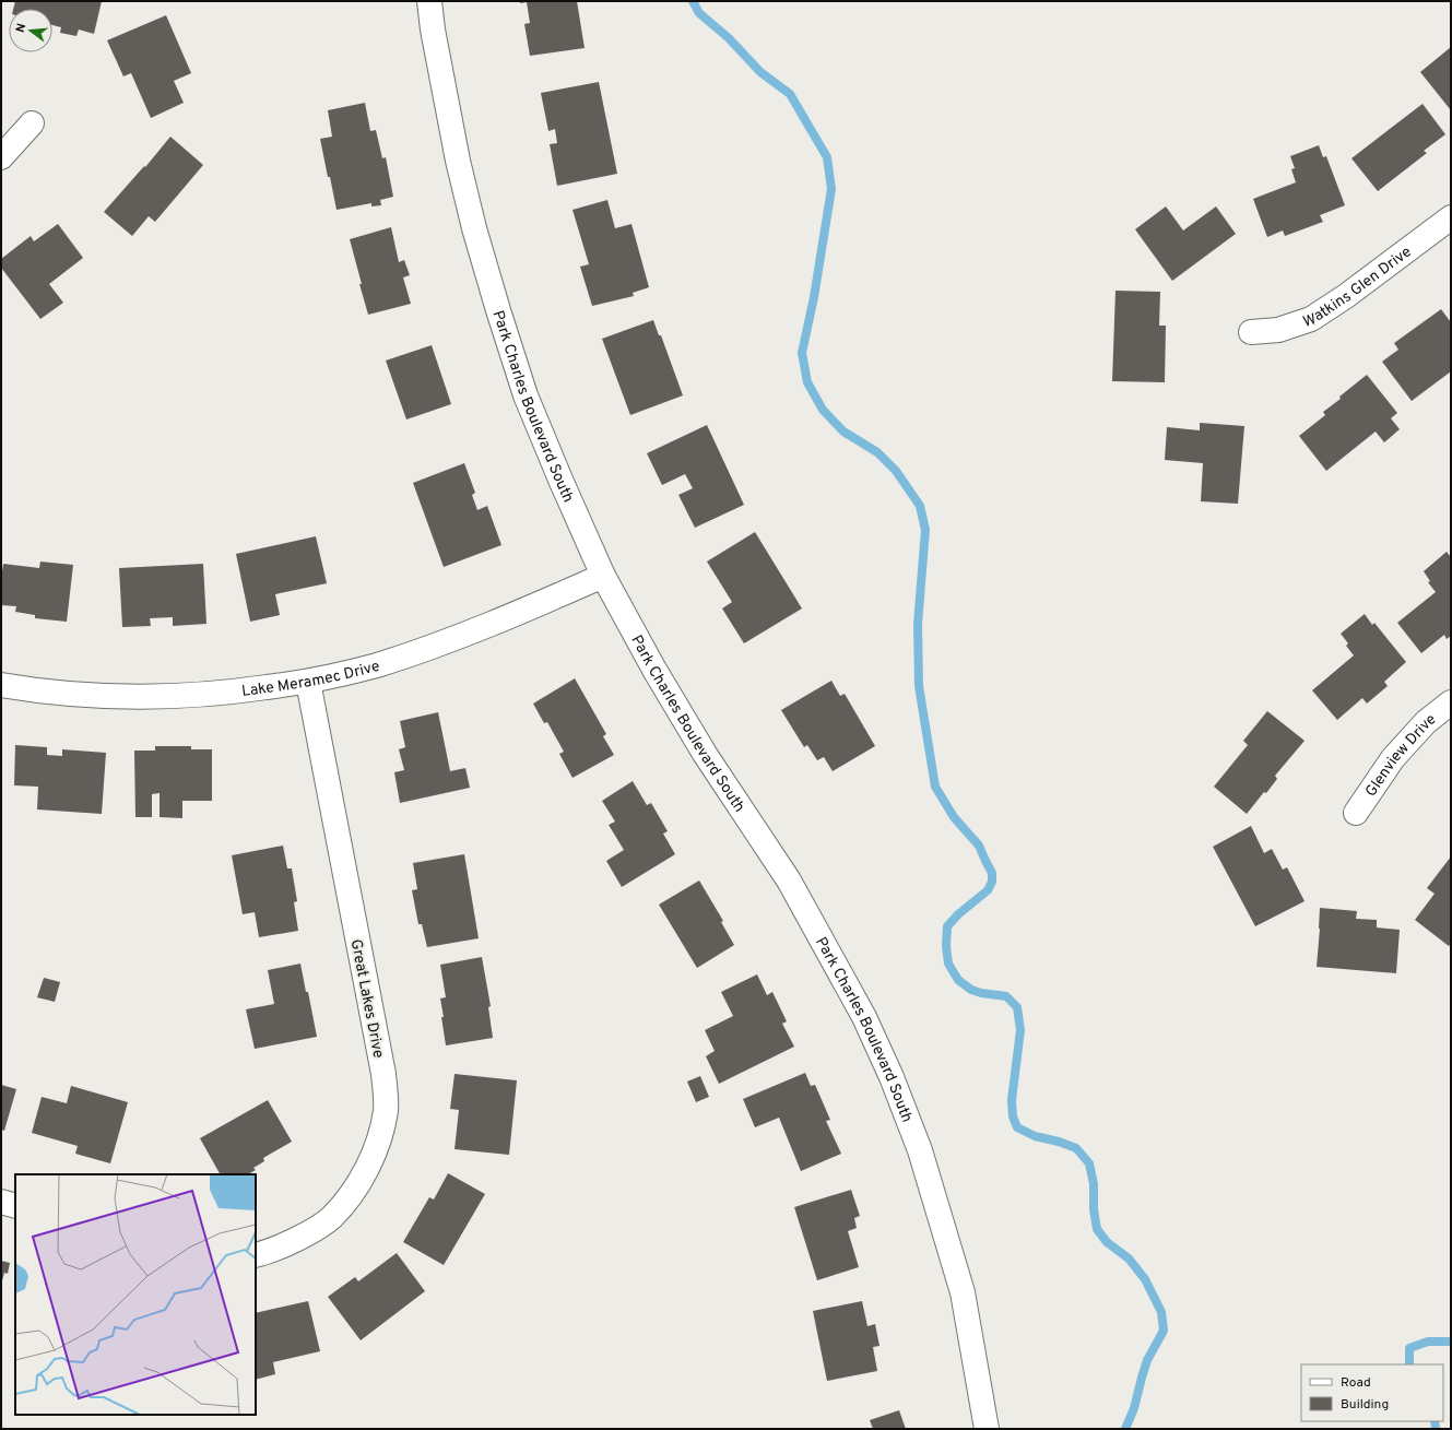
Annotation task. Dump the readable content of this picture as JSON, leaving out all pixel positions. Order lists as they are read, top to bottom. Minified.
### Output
{"streets":{"street":["Watkins Glen Drive","Park Charles Boulevard South","Lake Meramec Drive","Glenview Drive","Great Lakes Drive"]},"crossings":[["Park Charles Boulevard South","Lake Meramec Drive"],["Lake Meramec Drive","Great Lakes Drive"]],"legend":["Road","Building"],"north":"left"}
